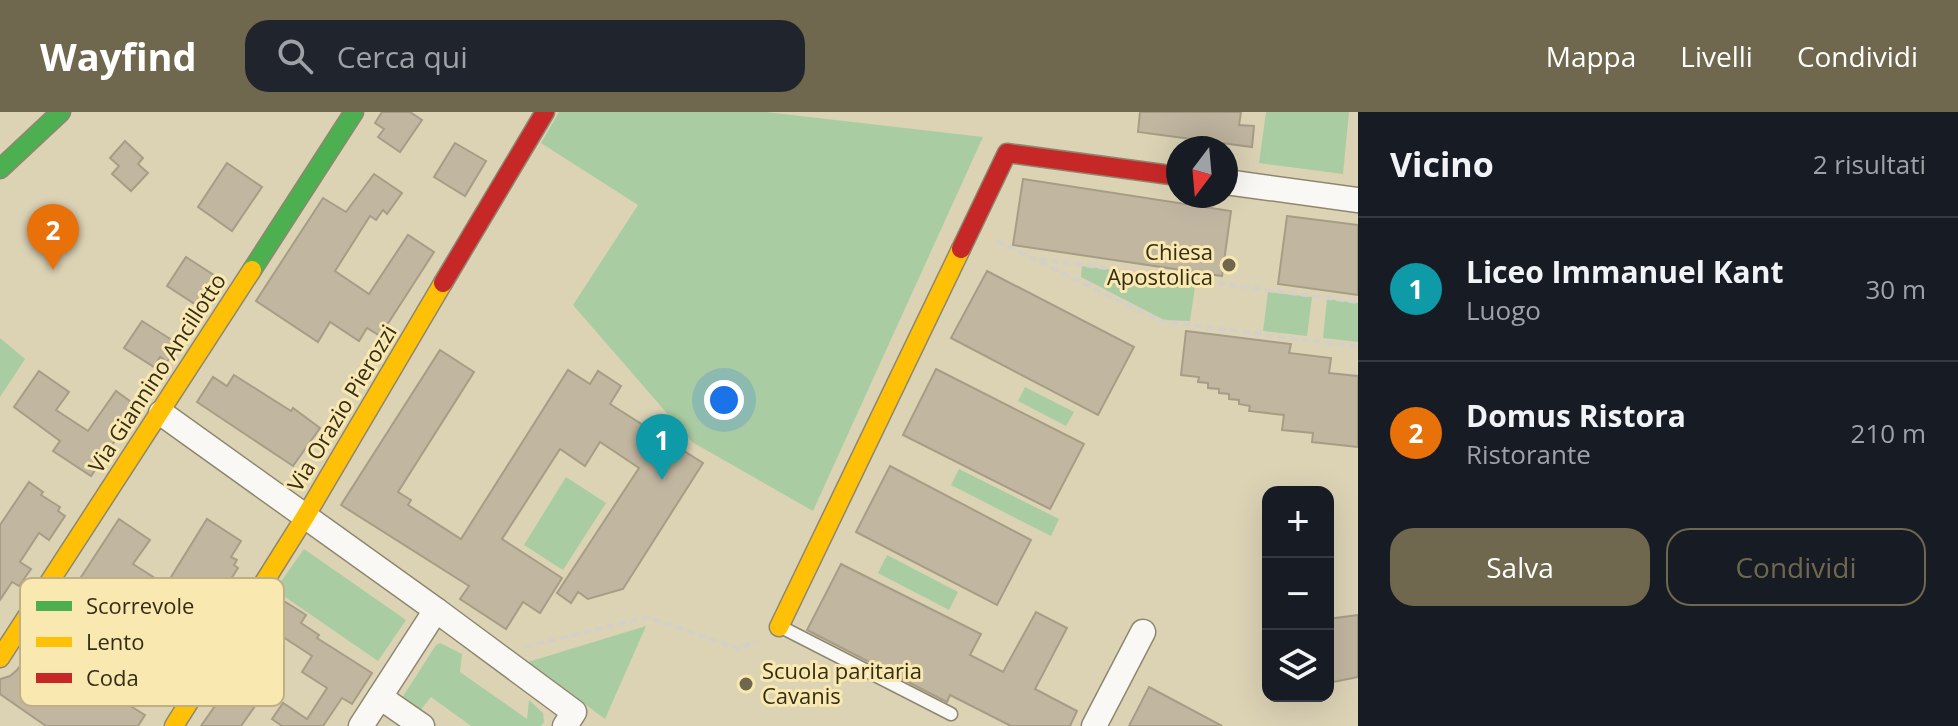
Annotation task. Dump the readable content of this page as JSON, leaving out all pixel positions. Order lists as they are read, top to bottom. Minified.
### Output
{"streets":{"street":["Via Giannino Ancillotto","Via Orazio Pierozzi"]},"places":["Chiesa Apostolica","Scuola paritaria Cavanis"],"legend":["Scorrevole","Lento","Coda"],"north":"bottom","page":{"header":"Wayfind","search":"Cerca qui","nav":["Mappa","Livelli","Condividi"],"heading":["Vicino","2 risultati"],"pins":["2","1"],"list":[{"mark":"1","name":"Liceo Immanuel Kant","note":"Luogo","value":"30 m"},{"mark":"2","name":"Domus Ristora","note":"Ristorante","value":"210 m"}],"map_buttons":["+","−"],"buttons":["Salva","Condividi"]}}
